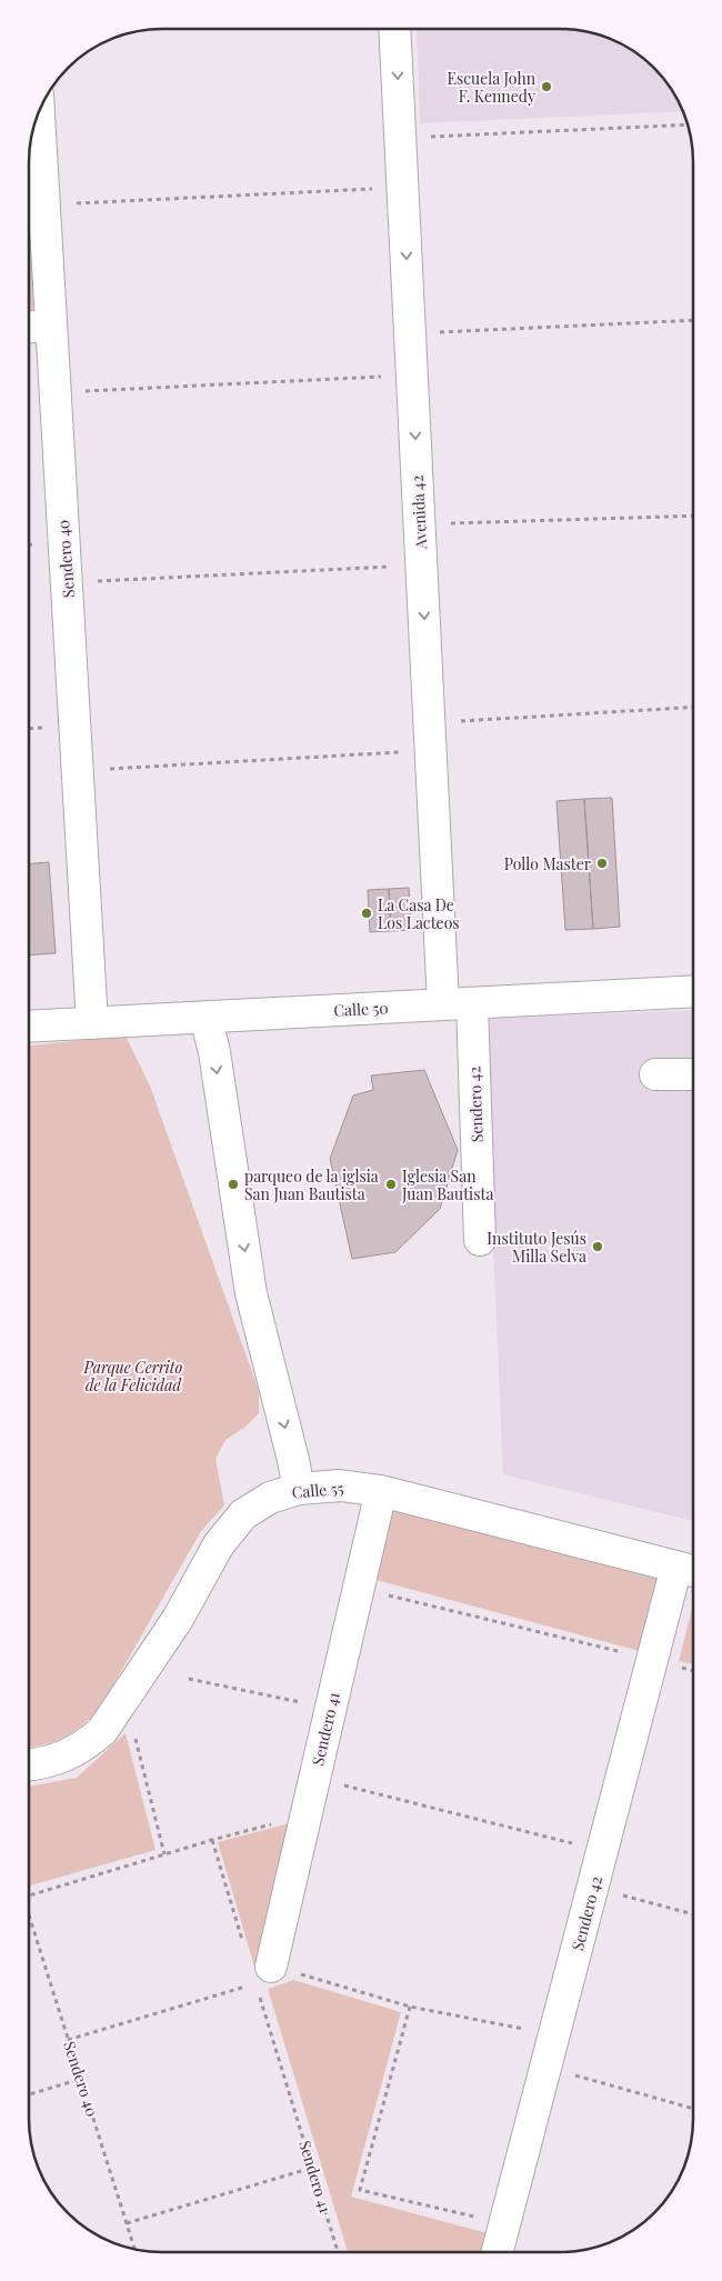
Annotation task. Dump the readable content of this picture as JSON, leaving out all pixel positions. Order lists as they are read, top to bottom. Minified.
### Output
{"streets":{"street":["Avenida 42","Sendero 40","Calle 50","Sendero 42","Calle 55","Sendero 41"]},"crossings":[["Avenida 42","Calle 50"],["Avenida 42","Sendero 42"],["Sendero 40","Calle 50"],["Calle 50","Sendero 42"],["Sendero 42","Calle 55"],["Calle 55","Sendero 41"]],"one_way":["Avenida 42"],"parks":["Parque Cerrito de la Felicidad"],"places":["Escuela John F. Kennedy","Pollo Master","La Casa De Los Lacteos","parqueo de la iglsia San Juan Bautista","Iglesia San Juan Bautista","Instituto Jesús Milla Selva"]}
